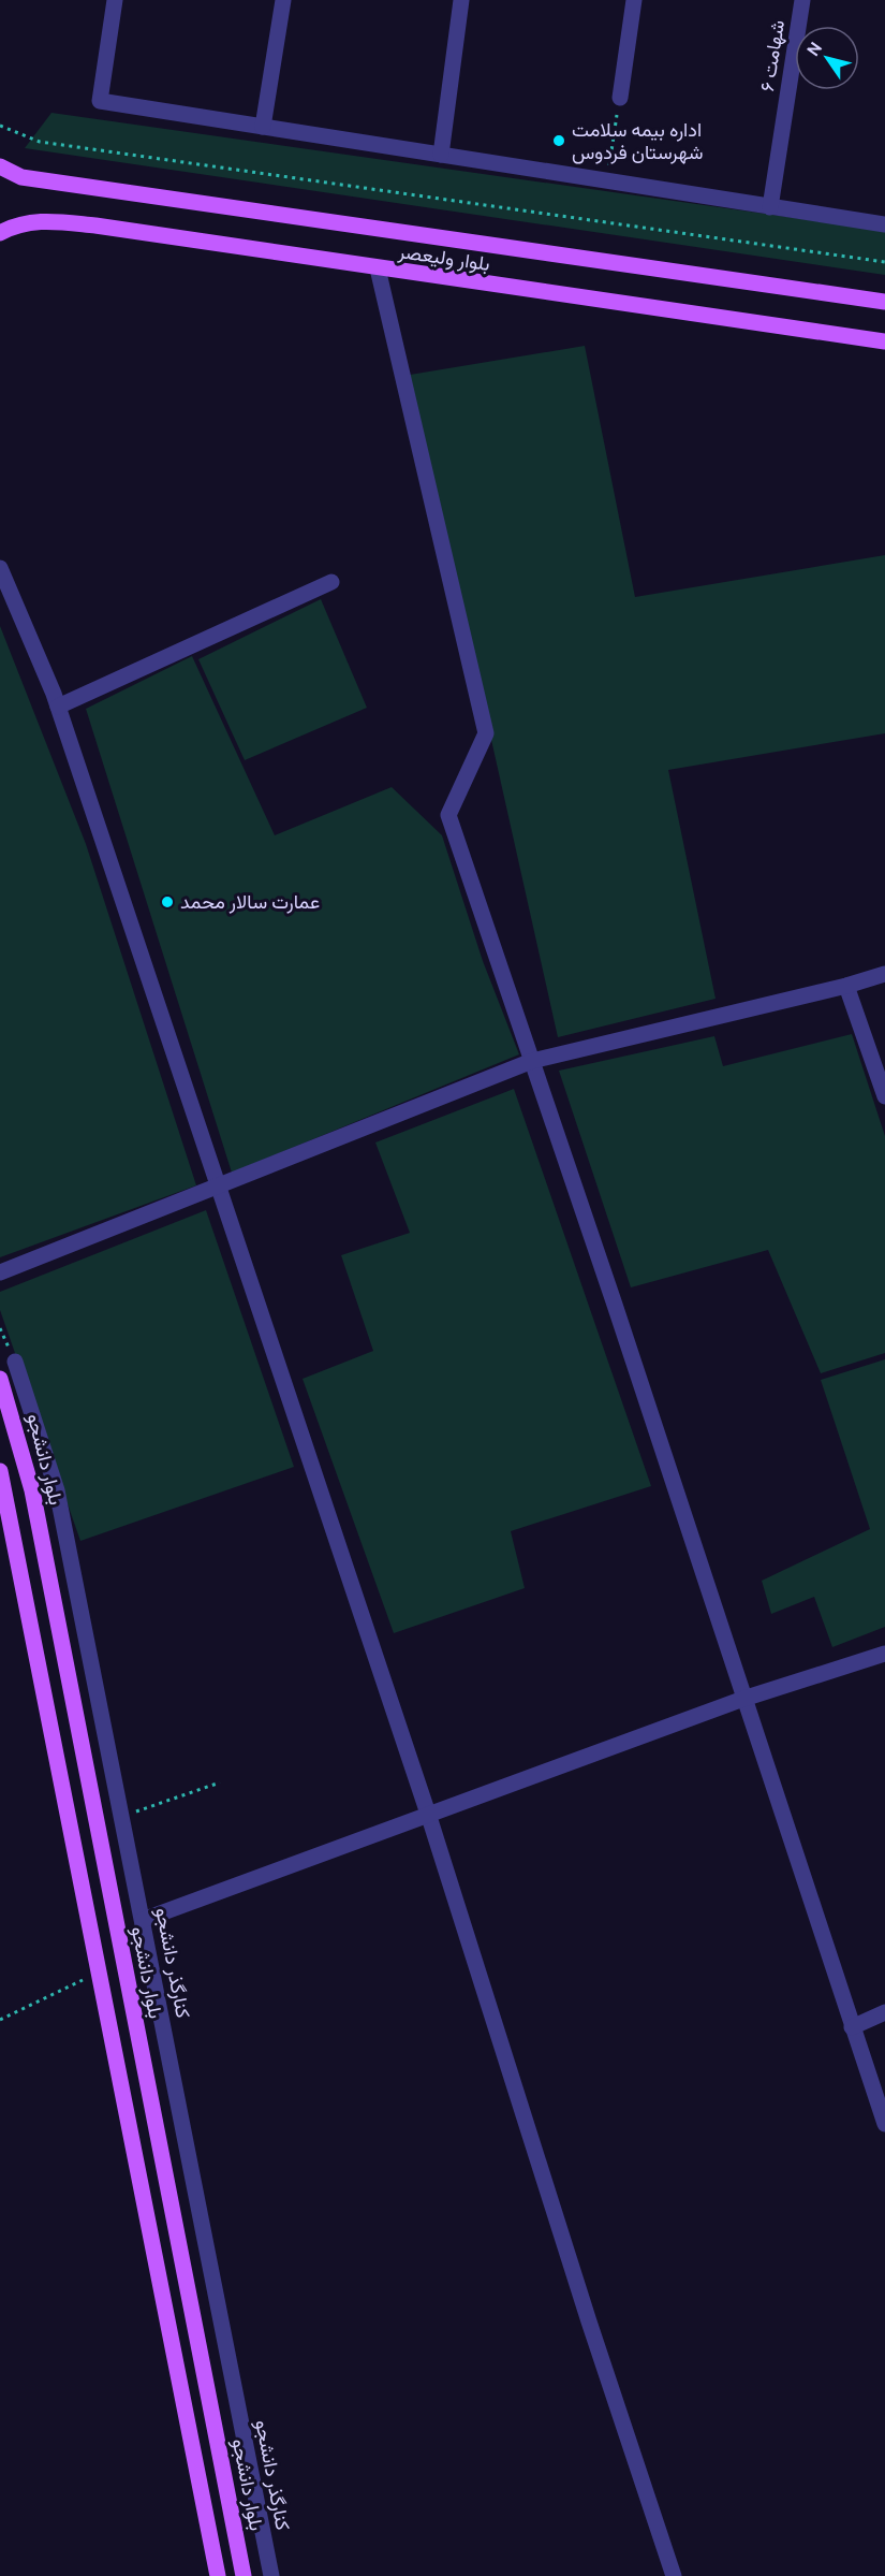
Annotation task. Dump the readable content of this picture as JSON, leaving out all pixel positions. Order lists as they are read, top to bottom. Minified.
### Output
{"streets":{"main road":["بلوار ولیعصر","بلوار دانشجو"],"street":["شهامت ۶","کنارگذر دانشجو"]},"places":["اداره بیمه سلامت شهرستان فردوس","عمارت سالار محمد"],"north":"top left"}
